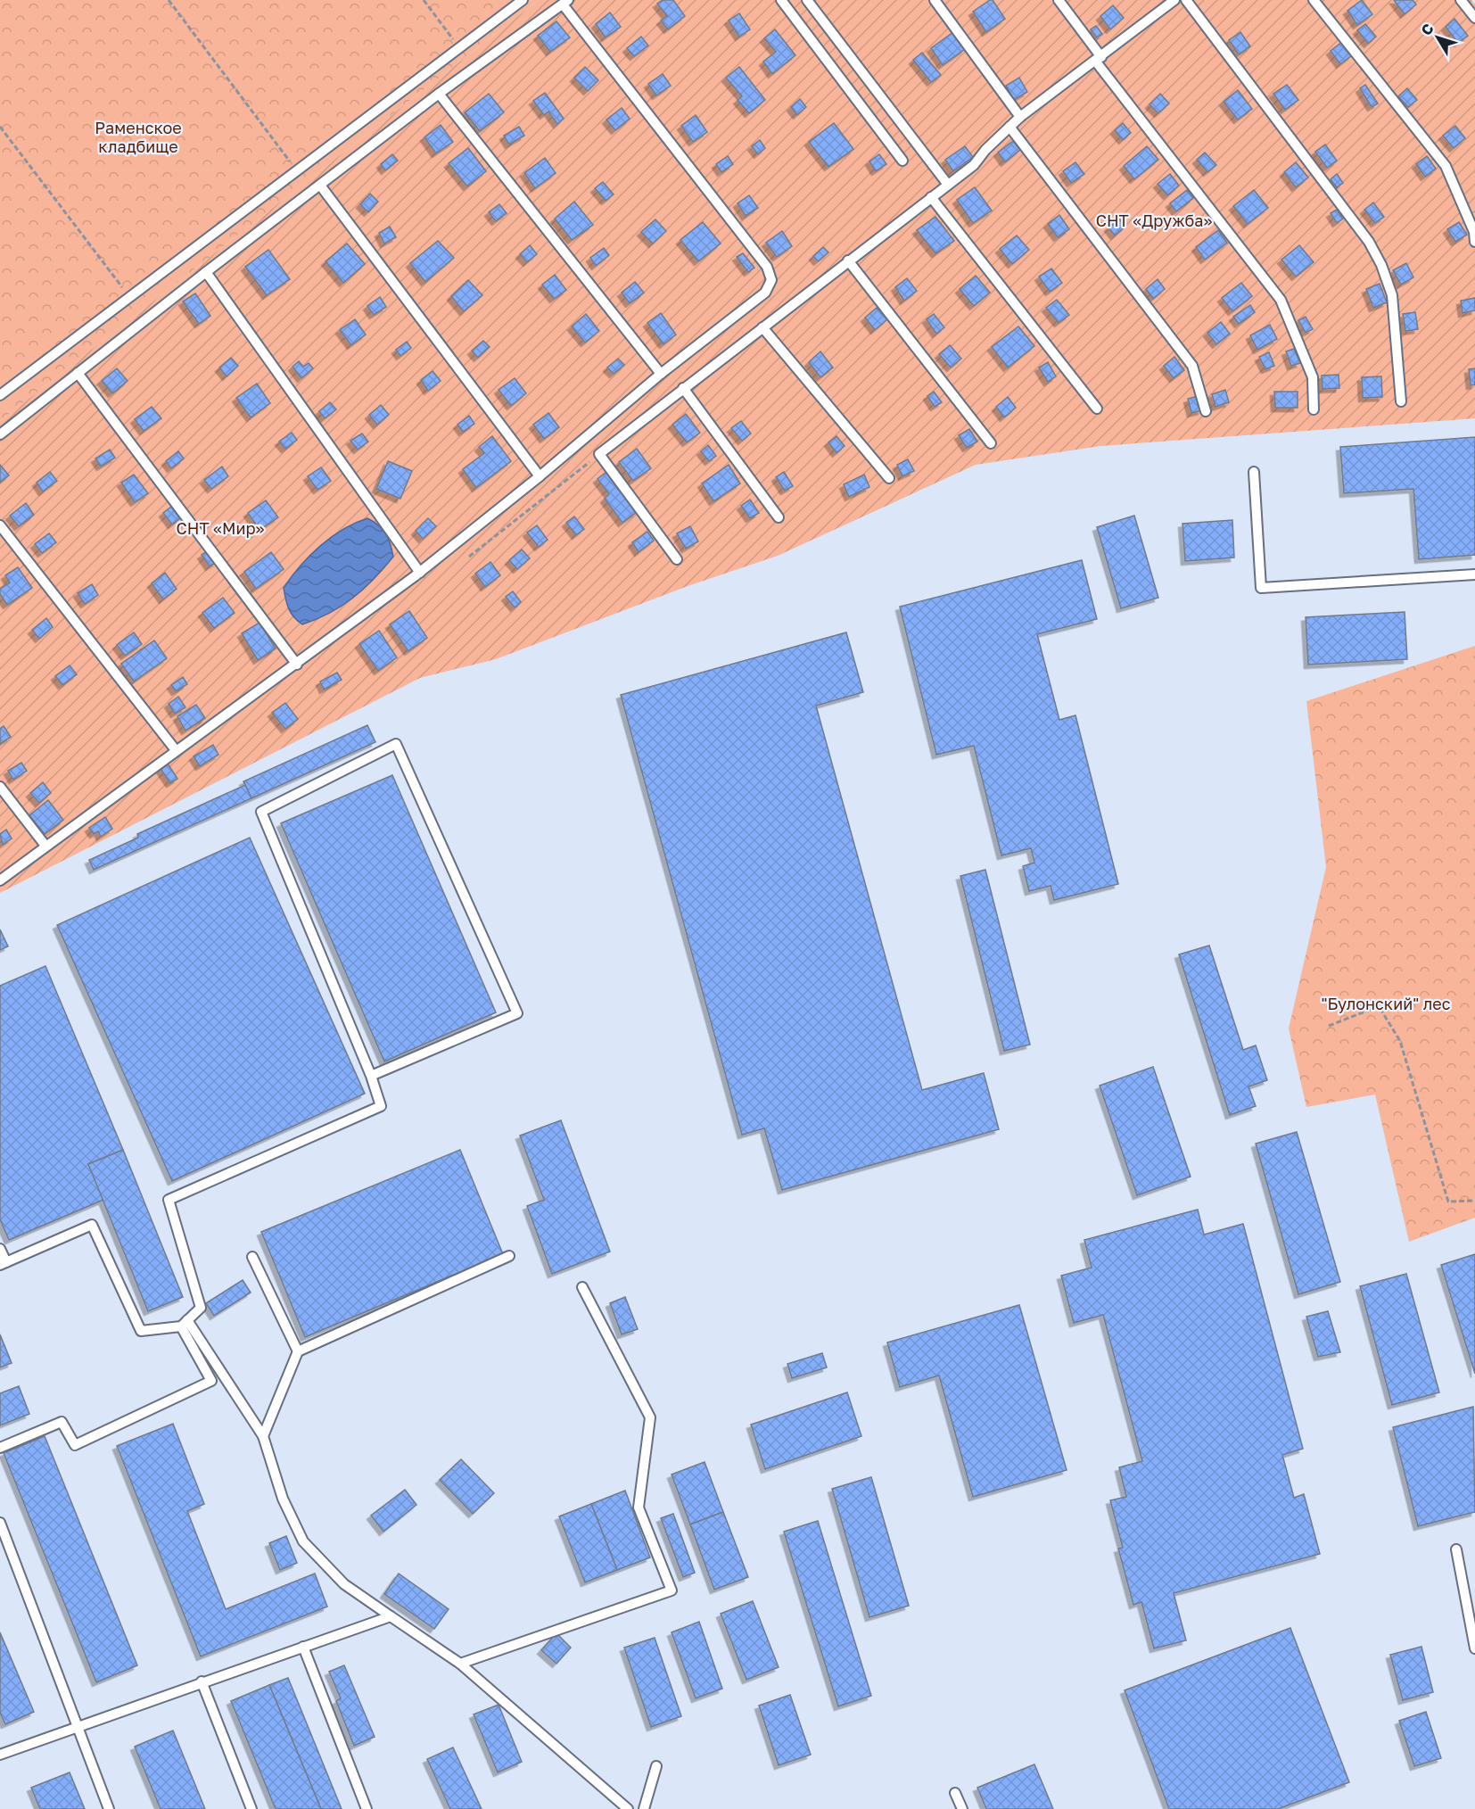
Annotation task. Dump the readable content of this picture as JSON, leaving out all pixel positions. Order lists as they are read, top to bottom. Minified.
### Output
{"parks":["Раменское кладбище","СНТ «Дружба»","СНТ «Мир»","\"Булонский\" лес"],"north":"top left"}
